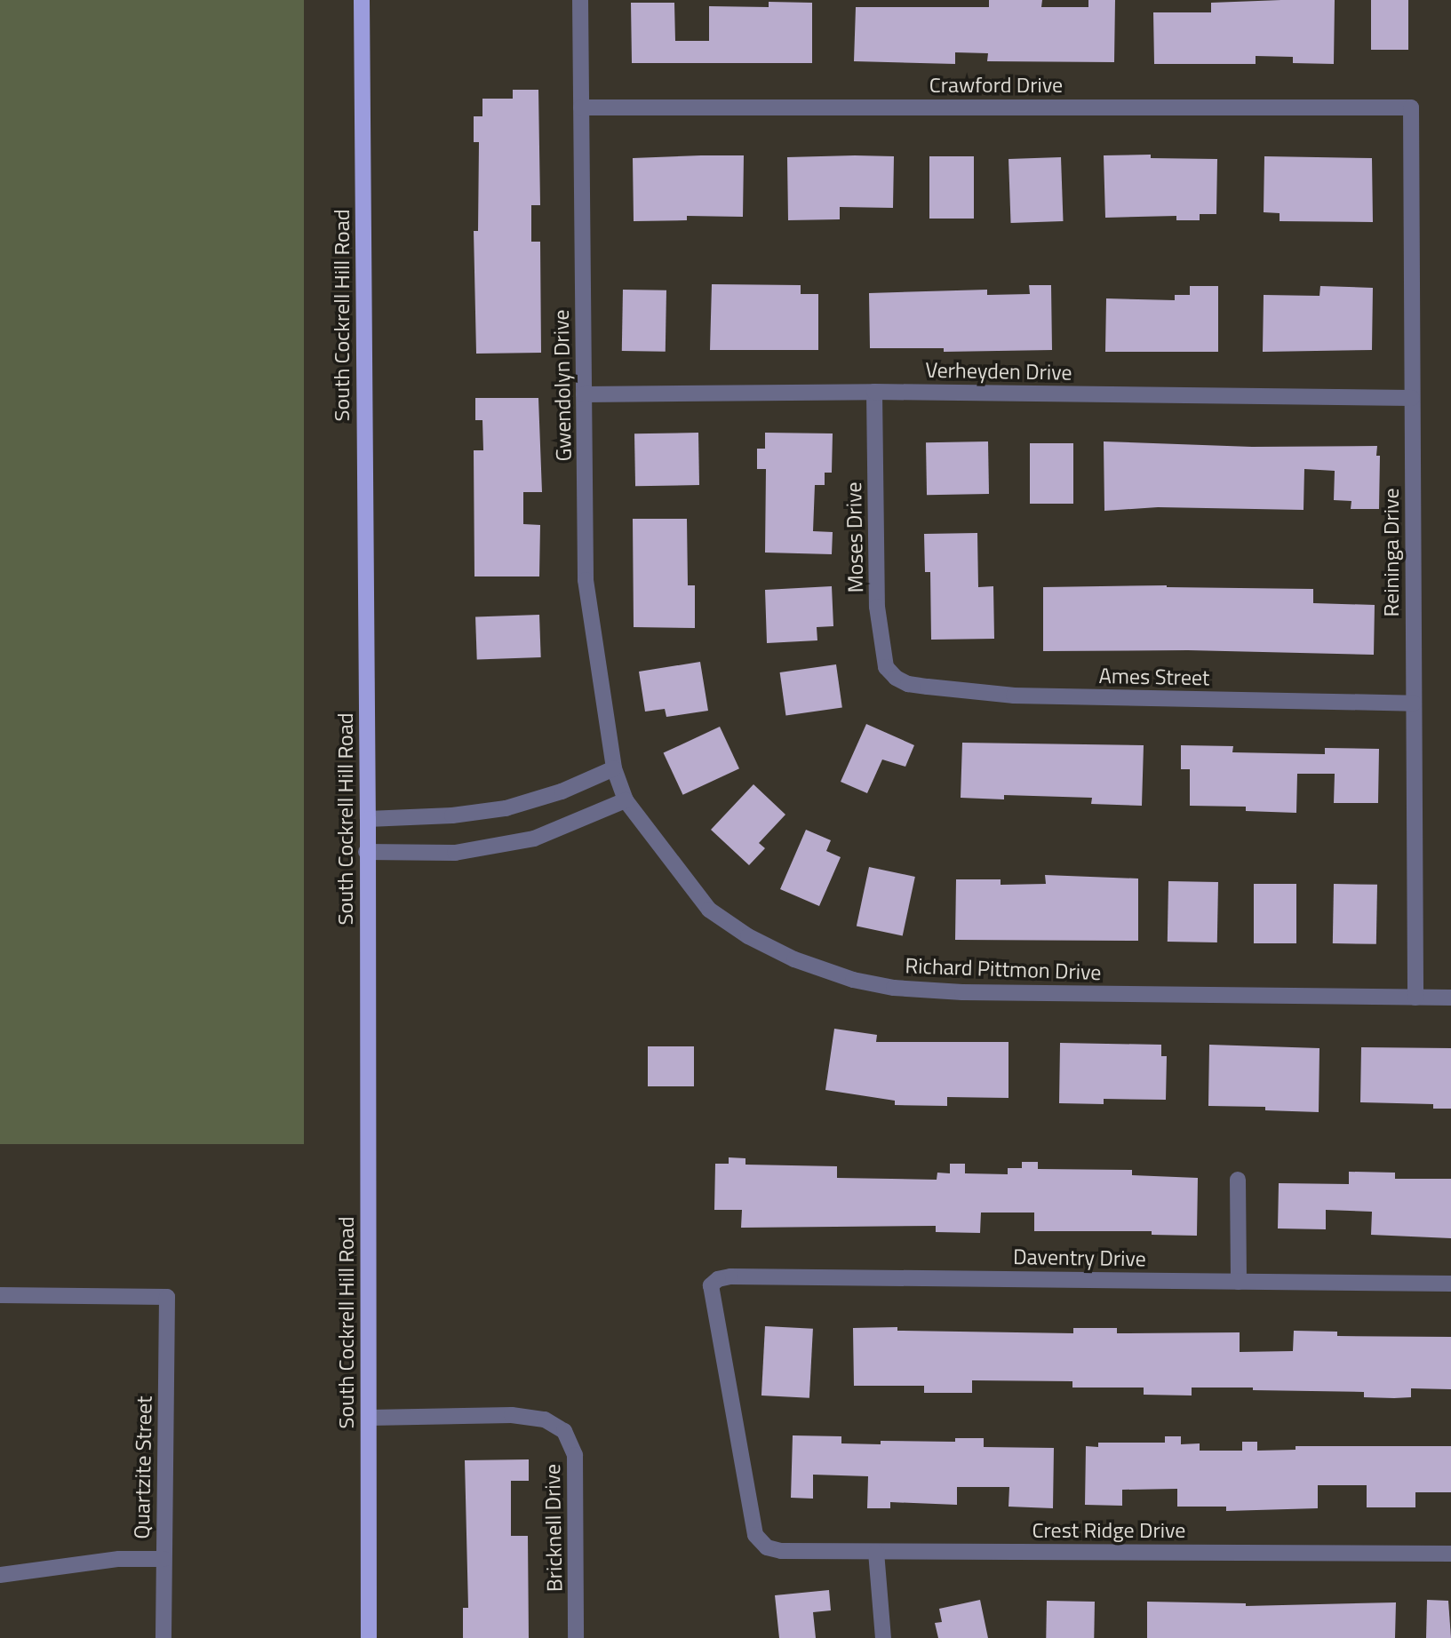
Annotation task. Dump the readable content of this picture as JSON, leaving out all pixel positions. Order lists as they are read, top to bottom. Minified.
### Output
{"streets":{"main road":["South Cockrell Hill Road"],"street":["Crawford Drive","Verheyden Drive","Gwendolyn Drive","Moses Drive","Reininga Drive","Ames Street","Richard Pittmon Drive","Daventry Drive","Quartzite Street","Bricknell Drive","Crest Ridge Drive"]},"crossings":[["Crawford Drive","Gwendolyn Drive"],["Crawford Drive","Reininga Drive"],["South Cockrell Hill Road","Bricknell Drive"],["Verheyden Drive","Gwendolyn Drive"],["Verheyden Drive","Moses Drive"],["Verheyden Drive","Reininga Drive"],["Gwendolyn Drive","Richard Pittmon Drive"],["Moses Drive","Ames Street"],["Reininga Drive","Ames Street"],["Reininga Drive","Richard Pittmon Drive"],["Daventry Drive","Crest Ridge Drive"]]}
